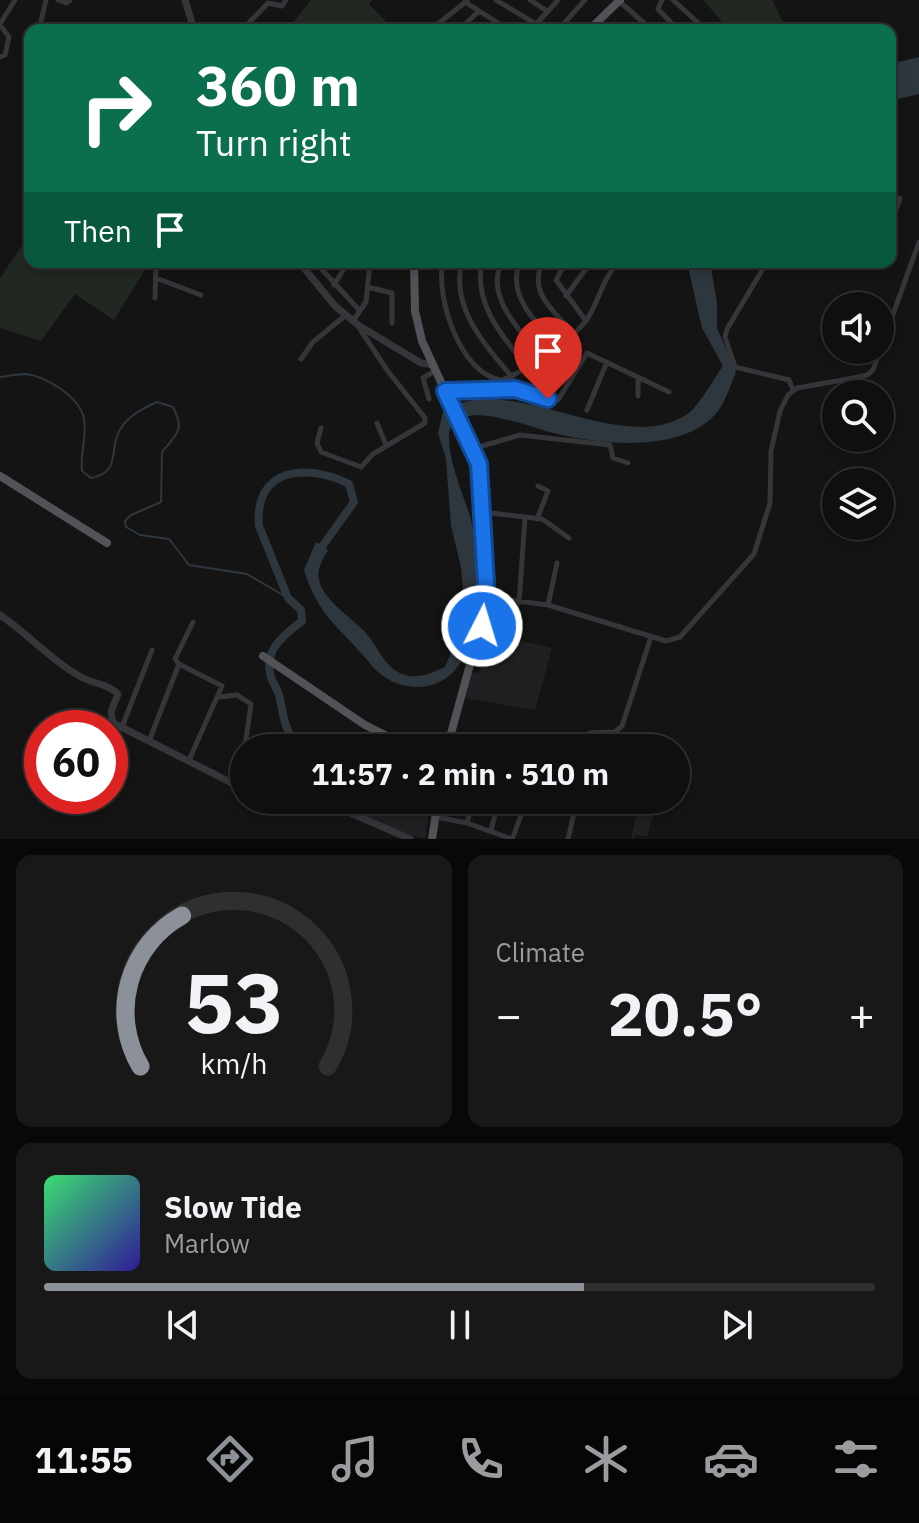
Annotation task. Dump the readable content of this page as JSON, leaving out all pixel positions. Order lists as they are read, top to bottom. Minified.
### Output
{"page":{"turn":["360 m","Turn right"],"then":"Then","limit":"60","trip":"11:57 · 2 min · 510 m","tile":"Climate","heat":["−","20.5°","+"],"song":["Slow Tide","Marlow"],"tabs":"11:55","gauge":["53","km/h"]}}
